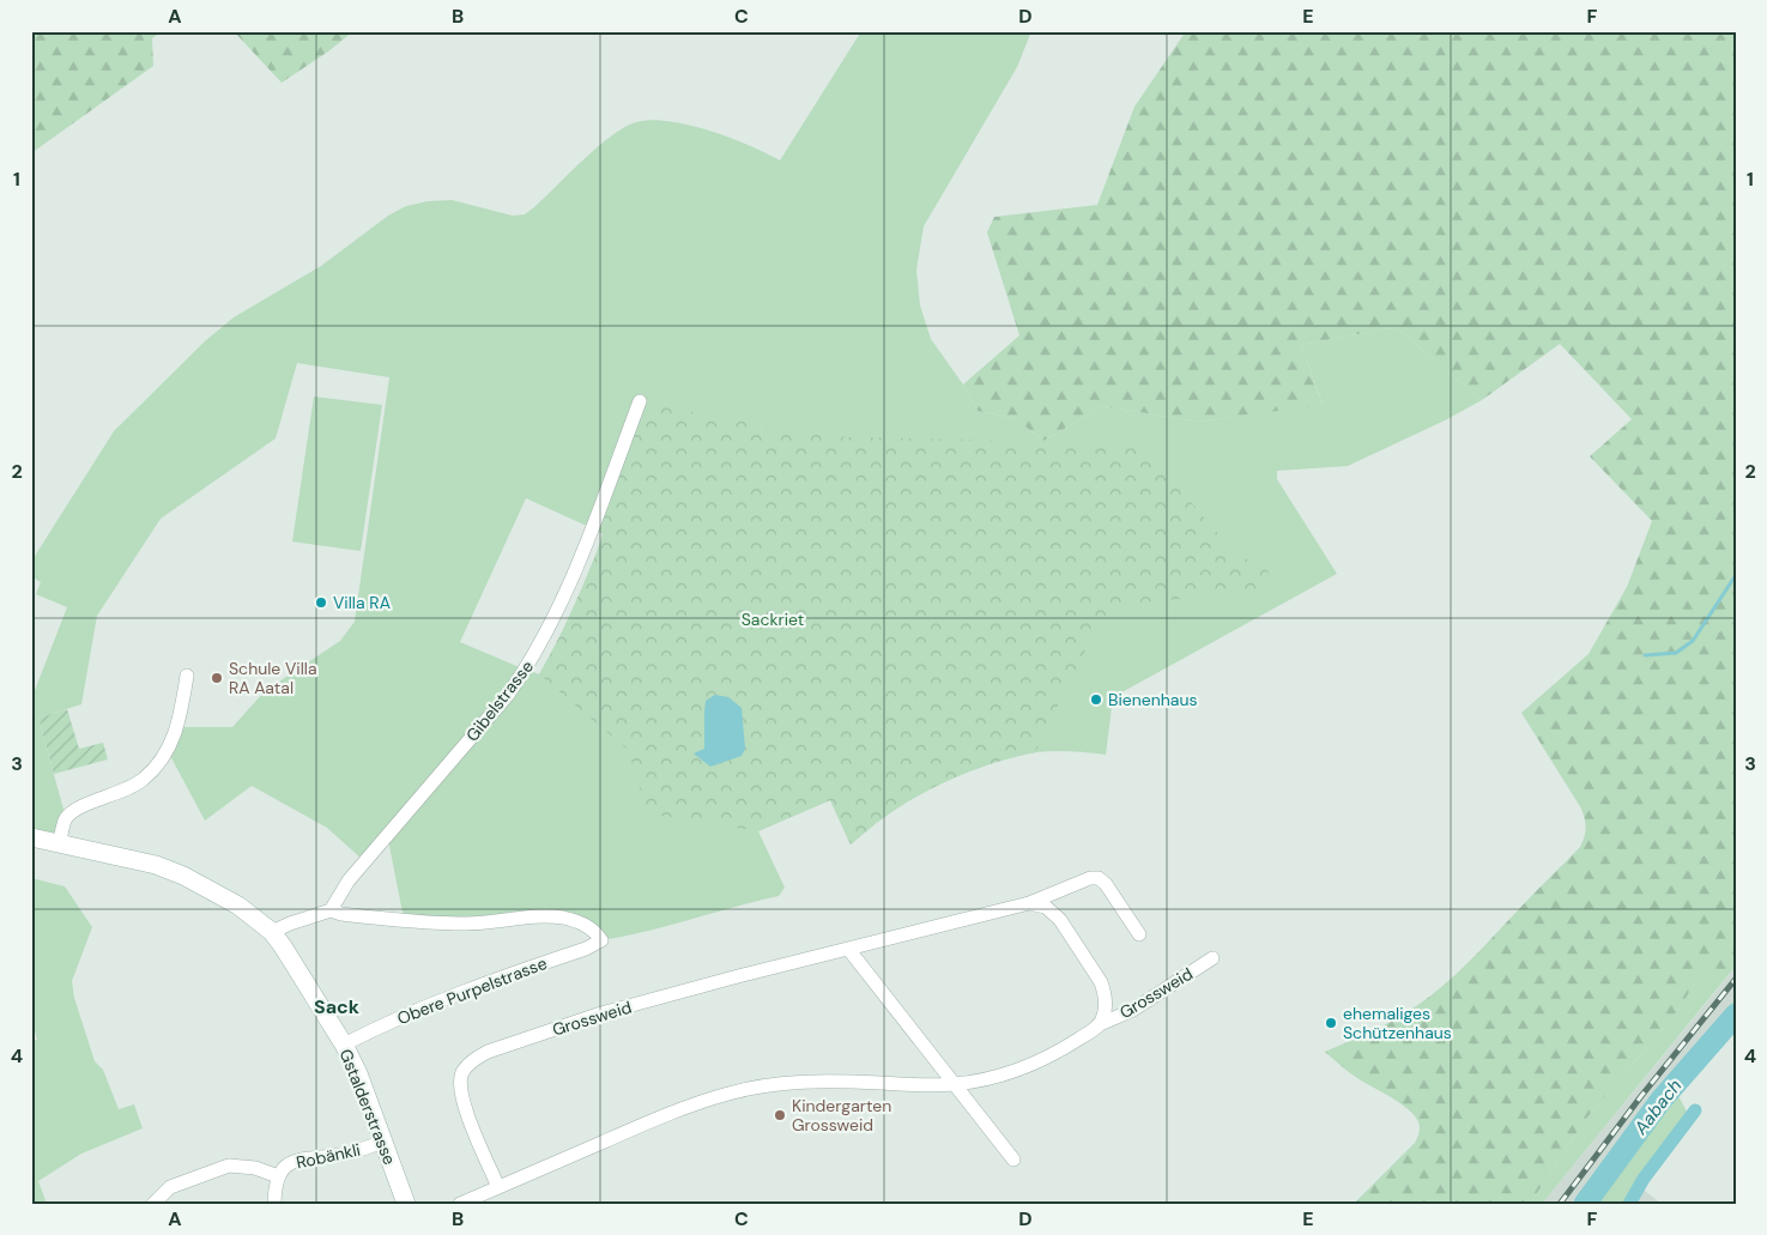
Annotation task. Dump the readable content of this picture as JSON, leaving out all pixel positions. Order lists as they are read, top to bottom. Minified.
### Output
{"streets":{"street":["Gibelstrasse","Obere Purpelstrasse","Grossweid","Gstalderstrasse","Robänkli"]},"crossings":[["Gibelstrasse","Obere Purpelstrasse"],["Obere Purpelstrasse","Gstalderstrasse"],["Gstalderstrasse","Robänkli"]],"districts":["Sack"],"water":["Aabach"],"parks":["Sackriet"],"places":["Villa RA","Schule Villa RA Aatal","Bienenhaus","ehemaliges Schützenhaus","Kindergarten Grossweid"],"grid":{"columns":["A","B","C","D","E","F"],"rows":["1","2","3","4"]}}
